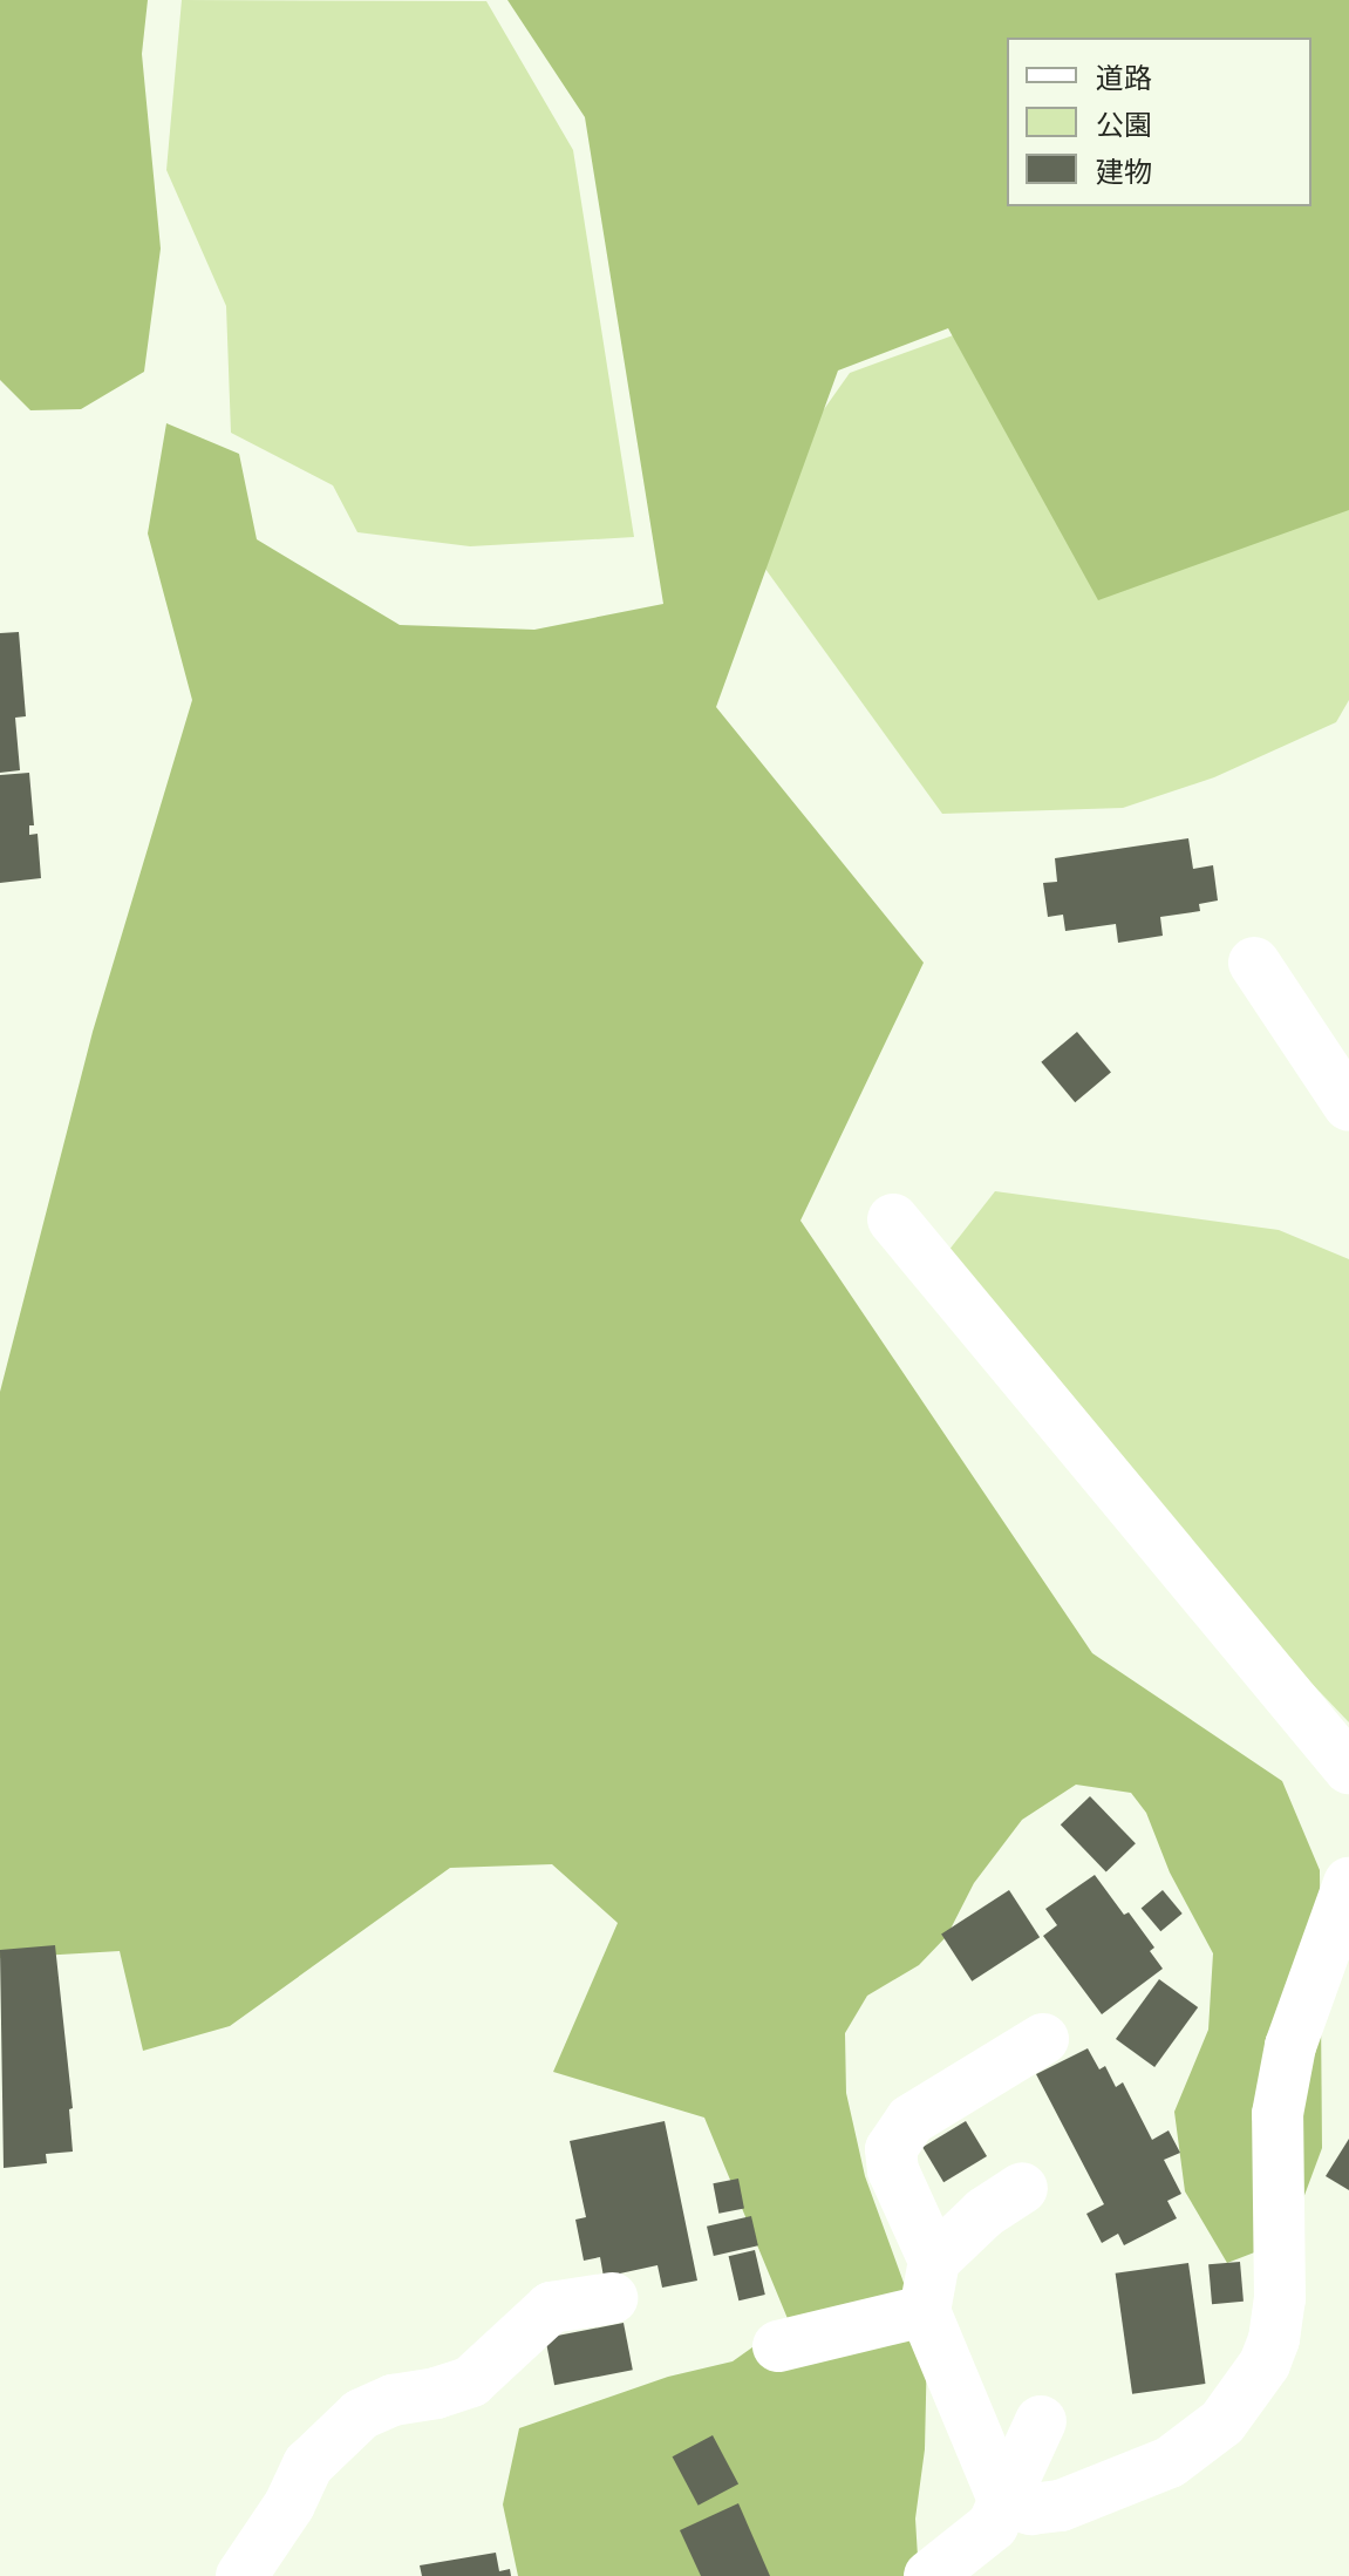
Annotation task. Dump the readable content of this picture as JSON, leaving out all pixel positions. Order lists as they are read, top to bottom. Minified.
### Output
{"legend":["道路","公園","建物"]}
